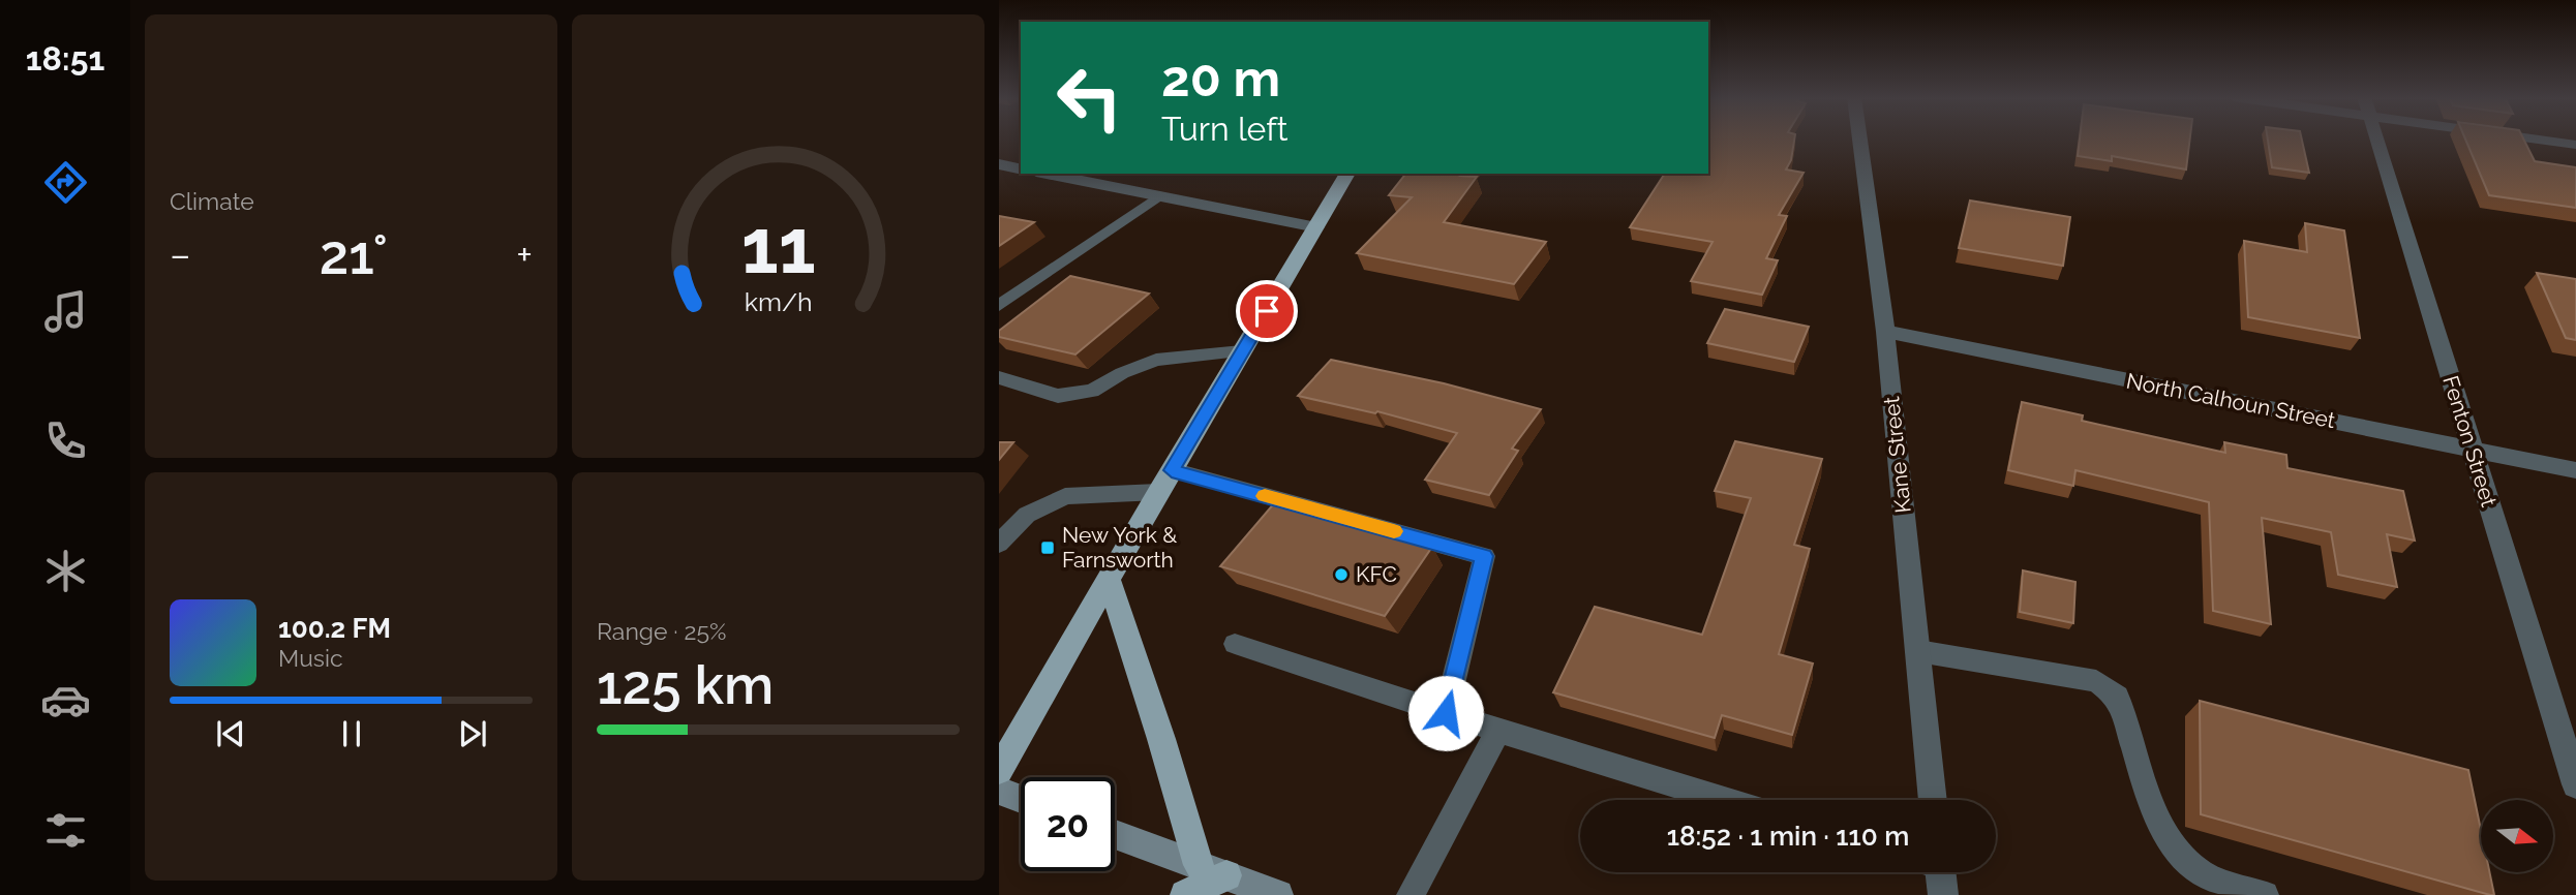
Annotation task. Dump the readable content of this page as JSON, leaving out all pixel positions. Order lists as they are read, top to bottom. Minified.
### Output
{"streets":{"street":["North Calhoun Street","Fenton Street","Kane Street"]},"crossings":[["North Calhoun Street","Fenton Street"],["North Calhoun Street","Kane Street"]],"places":{"transit":["New York & Farnsworth"],"other":["KFC"]},"north":"right","page":{"tabs":"18:51","tile":["Climate",["Range · 25%","125 km"]],"turn":["20 m","Turn left"],"heat":["−","21°","+"],"song":["100.2 FM","Music"],"limit":"20","trip":"18:52 · 1 min · 110 m","gauge":["11","km/h"]}}
